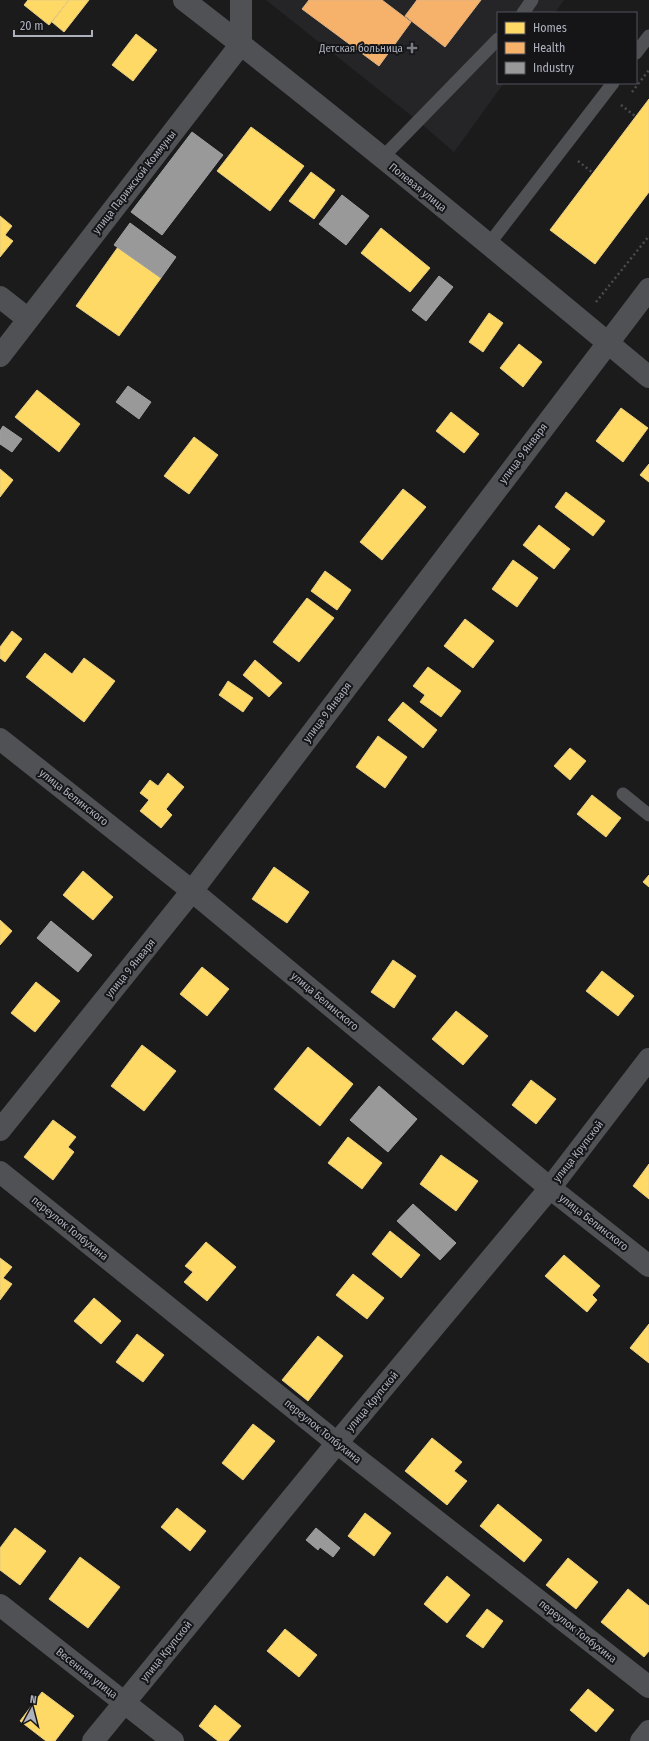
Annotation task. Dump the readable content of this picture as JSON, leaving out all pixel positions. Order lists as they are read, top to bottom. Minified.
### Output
{"streets":{"street":["улица Парижской Коммуны","Полевая улица","улица 9 Января","улица Белинского","улица Крупской","переулок Толбухина","Весенняя улица"]},"crossings":[["улица Парижской Коммуны","Полевая улица"],["Полевая улица","улица 9 Января"],["улица 9 Января","улица Белинского"],["улица Белинского","улица Крупской"],["улица Крупской","переулок Толбухина"],["улица Крупской","Весенняя улица"]],"places":{"health":["Детская больница"]},"legend":["Homes","Health","Industry"],"scale_bar":"20 m","north":"top"}
